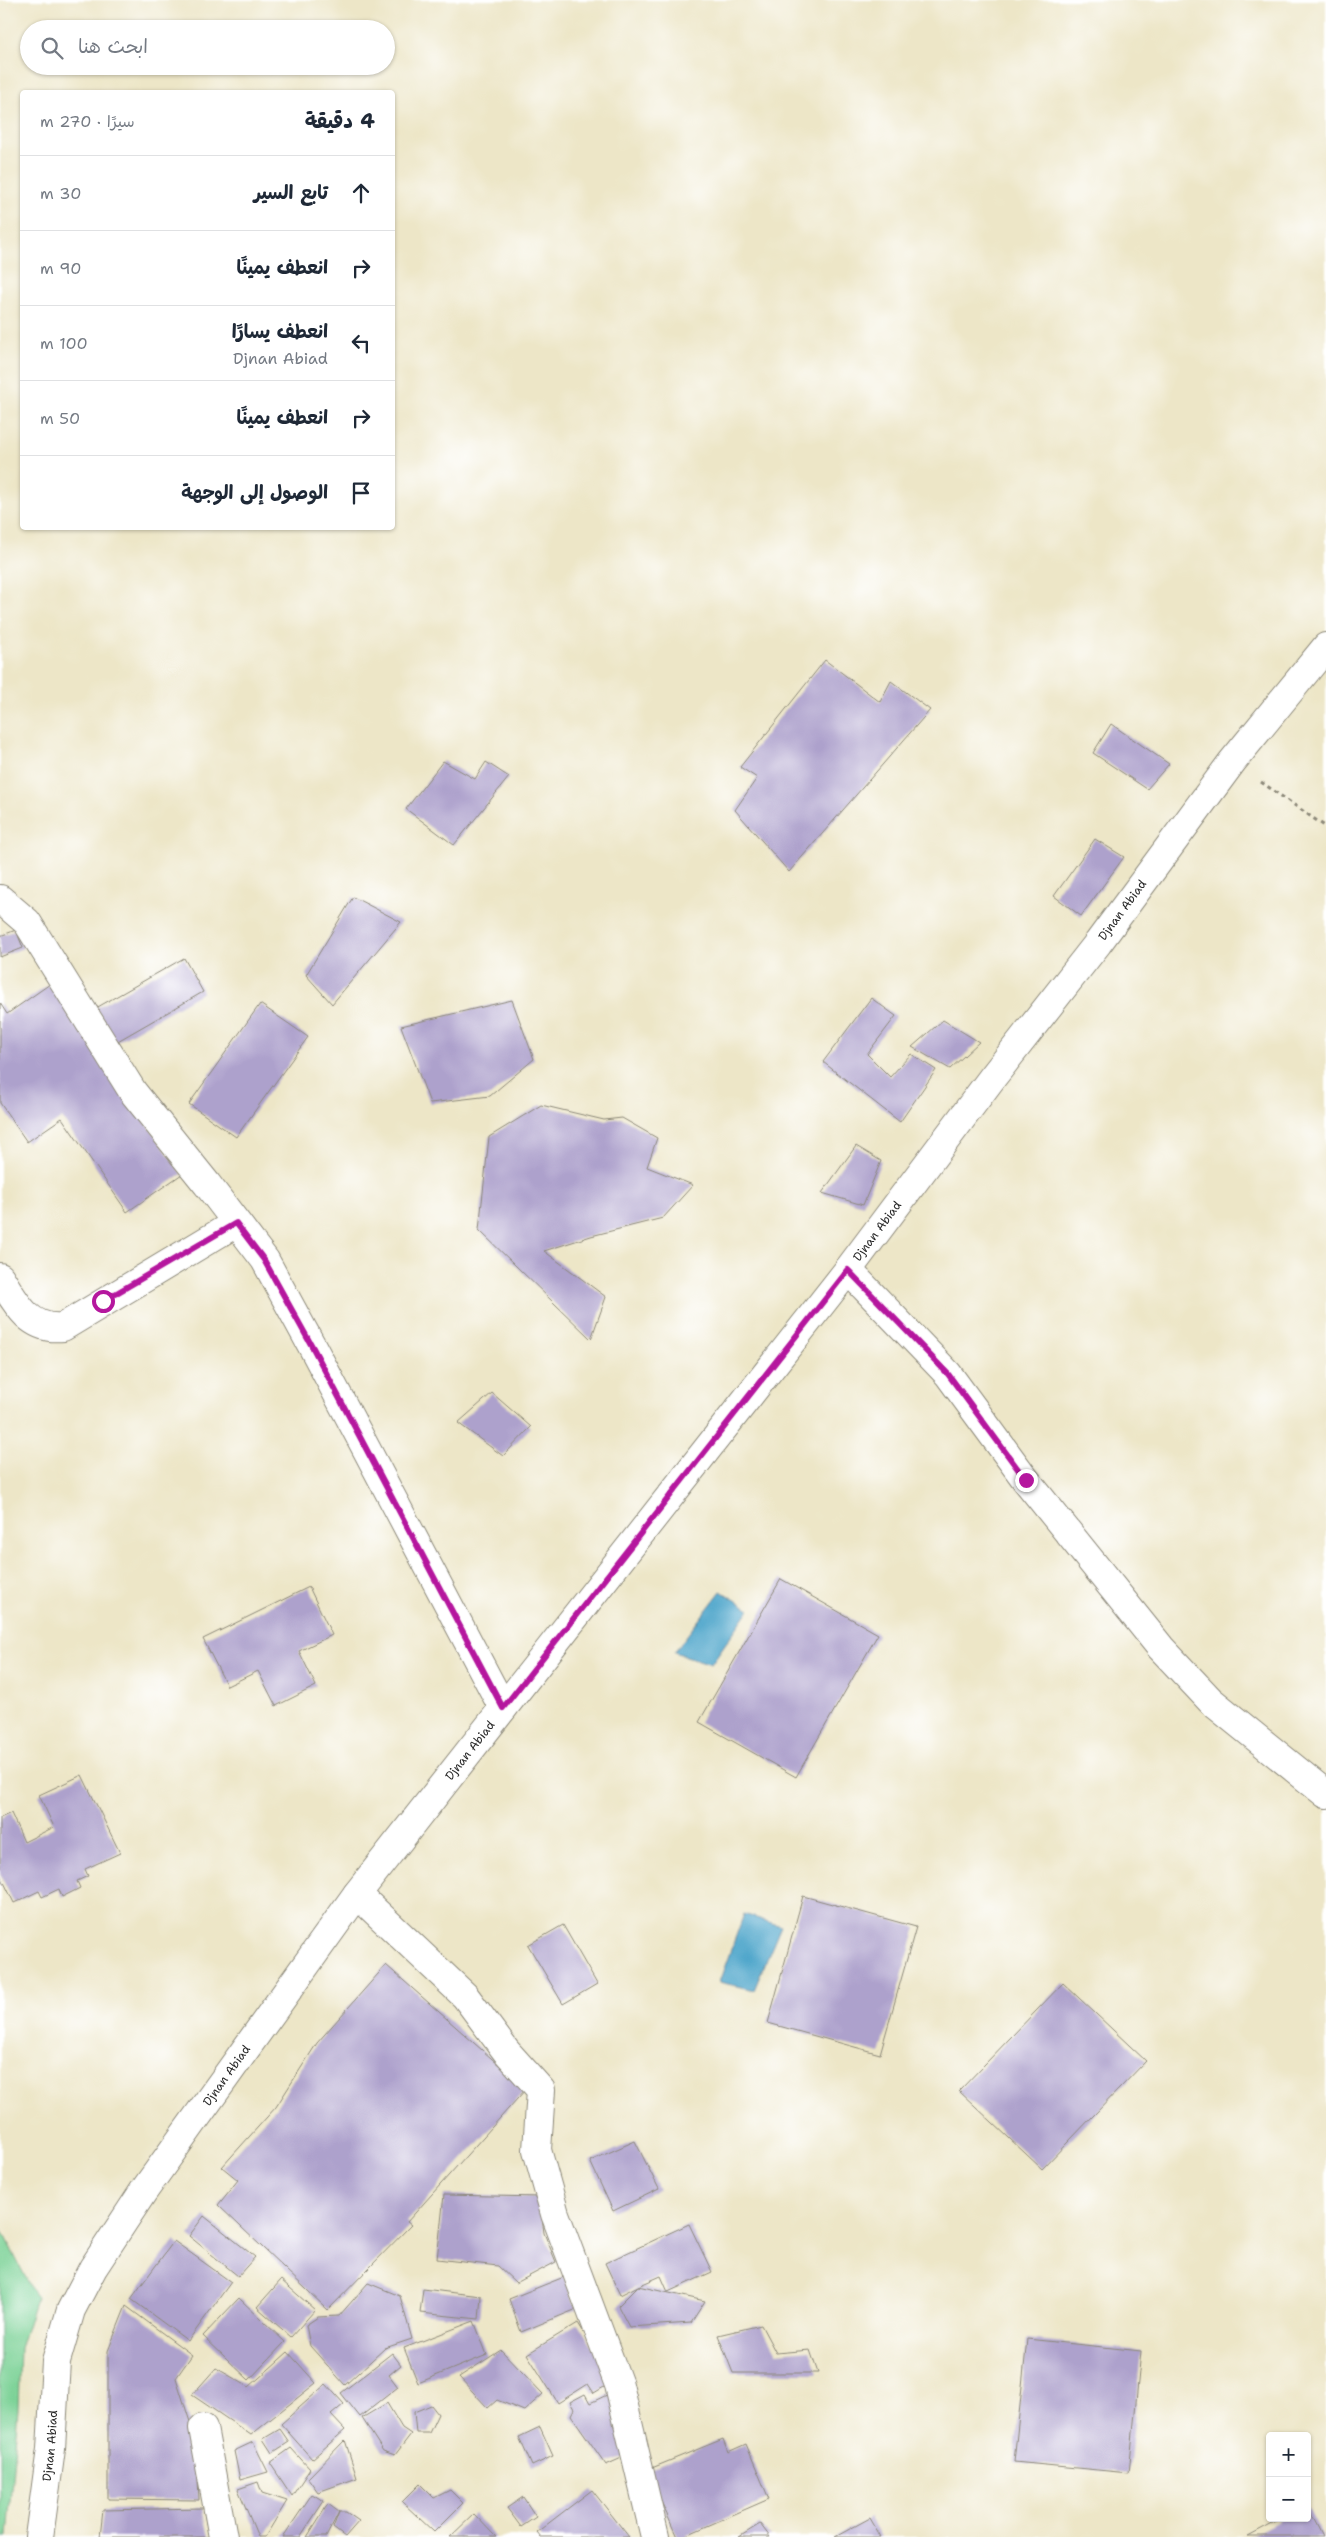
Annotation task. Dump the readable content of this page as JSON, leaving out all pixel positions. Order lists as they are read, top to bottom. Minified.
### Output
{"streets":{"street":["Djnan Abiad"]},"page":{"search":"ابحث هنا","heading":["4 دقيقة","سيرًا · 270 m"],"list":[["تابع السير","30 m"],["انعطف يمينًا","90 m"],["انعطف يسارًا","Djnan Abiad","100 m"],["انعطف يمينًا","50 m"],"الوصول إلى الوجهة"],"map_buttons":["+","−"]}}
